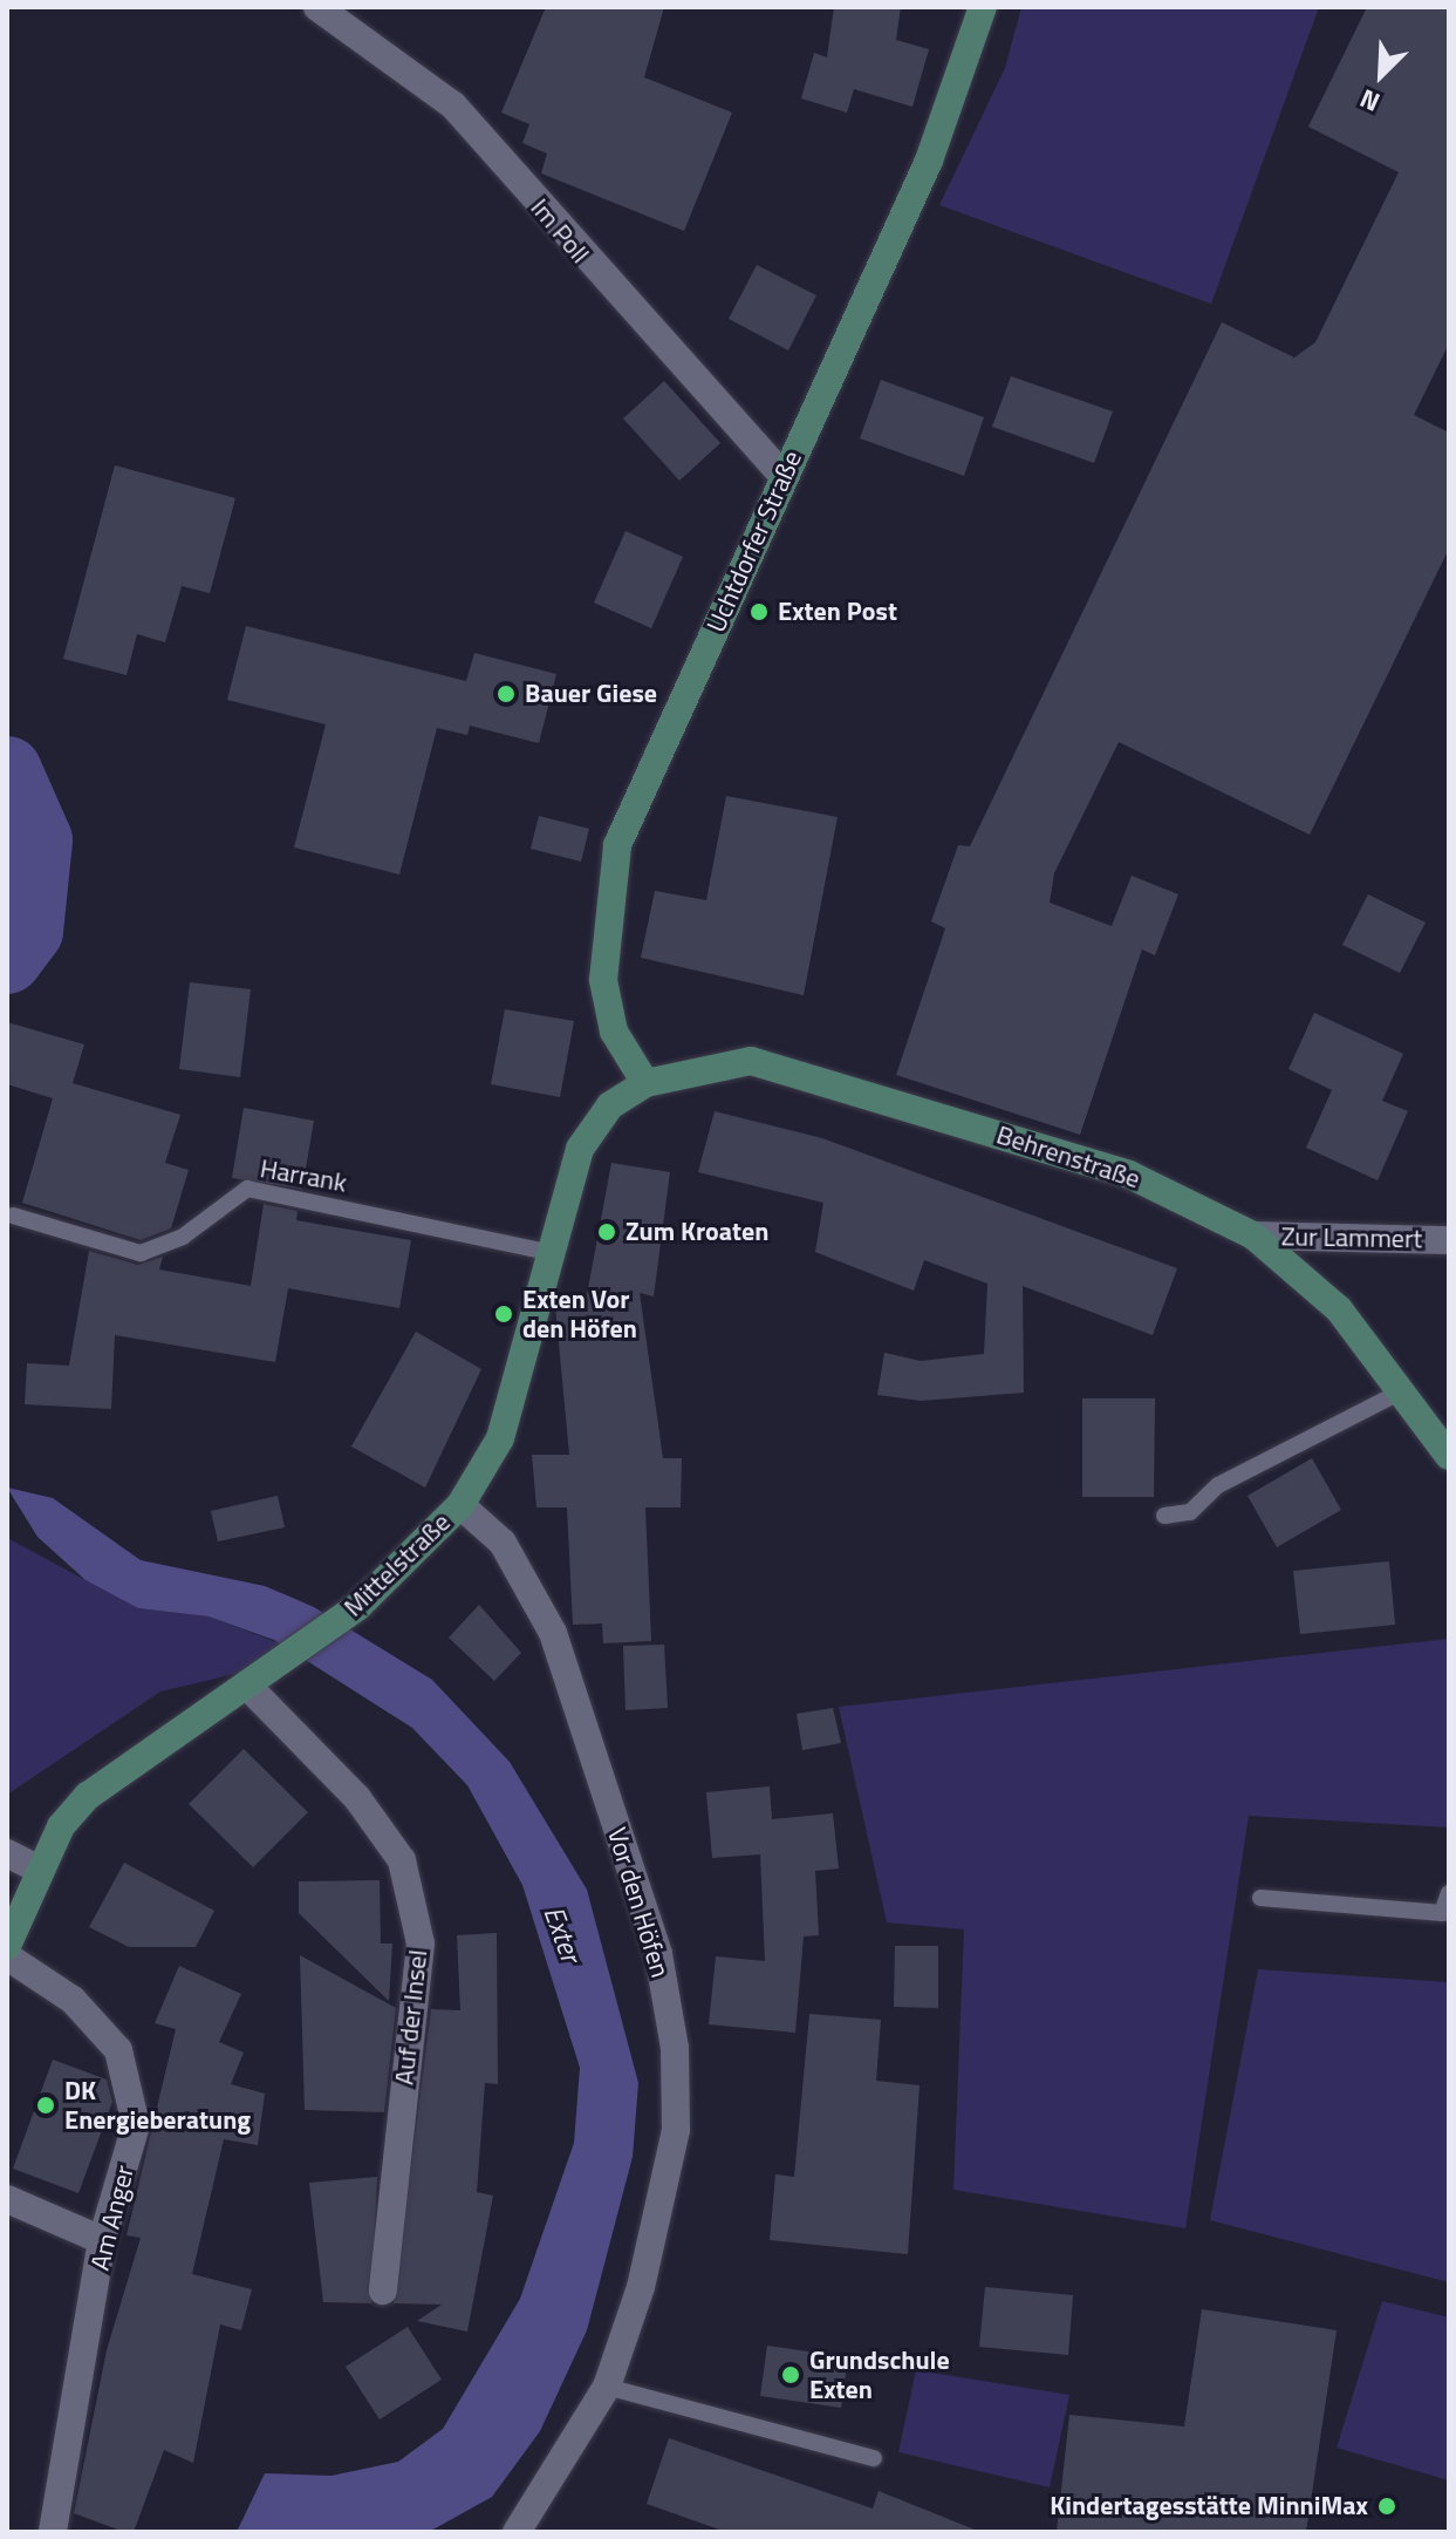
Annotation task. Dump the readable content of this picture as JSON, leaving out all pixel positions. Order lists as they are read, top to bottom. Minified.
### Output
{"streets":{"main road":["Uchtdorfer Straße","Behrenstraße","Mittelstraße"],"street":["Im Poll","Zur Lammert","Vor den Höfen","Auf der Insel","Am Anger"],"lane":["Harrank"]},"crossings":[["Im Poll","Uchtdorfer Straße"],["Uchtdorfer Straße","Behrenstraße"],["Uchtdorfer Straße","Mittelstraße"],["Behrenstraße","Zur Lammert"],["Behrenstraße","Mittelstraße"],["Harrank","Mittelstraße"],["Mittelstraße","Vor den Höfen"],["Mittelstraße","Auf der Insel"]],"water":["Exter"],"places":["Exten Post","Bauer Giese","Zum Kroaten","Exten Vor den Höfen","DK Energieberatung","Grundschule Exten","Kindertagesstätte MinniMax"],"north":"bottom left"}
